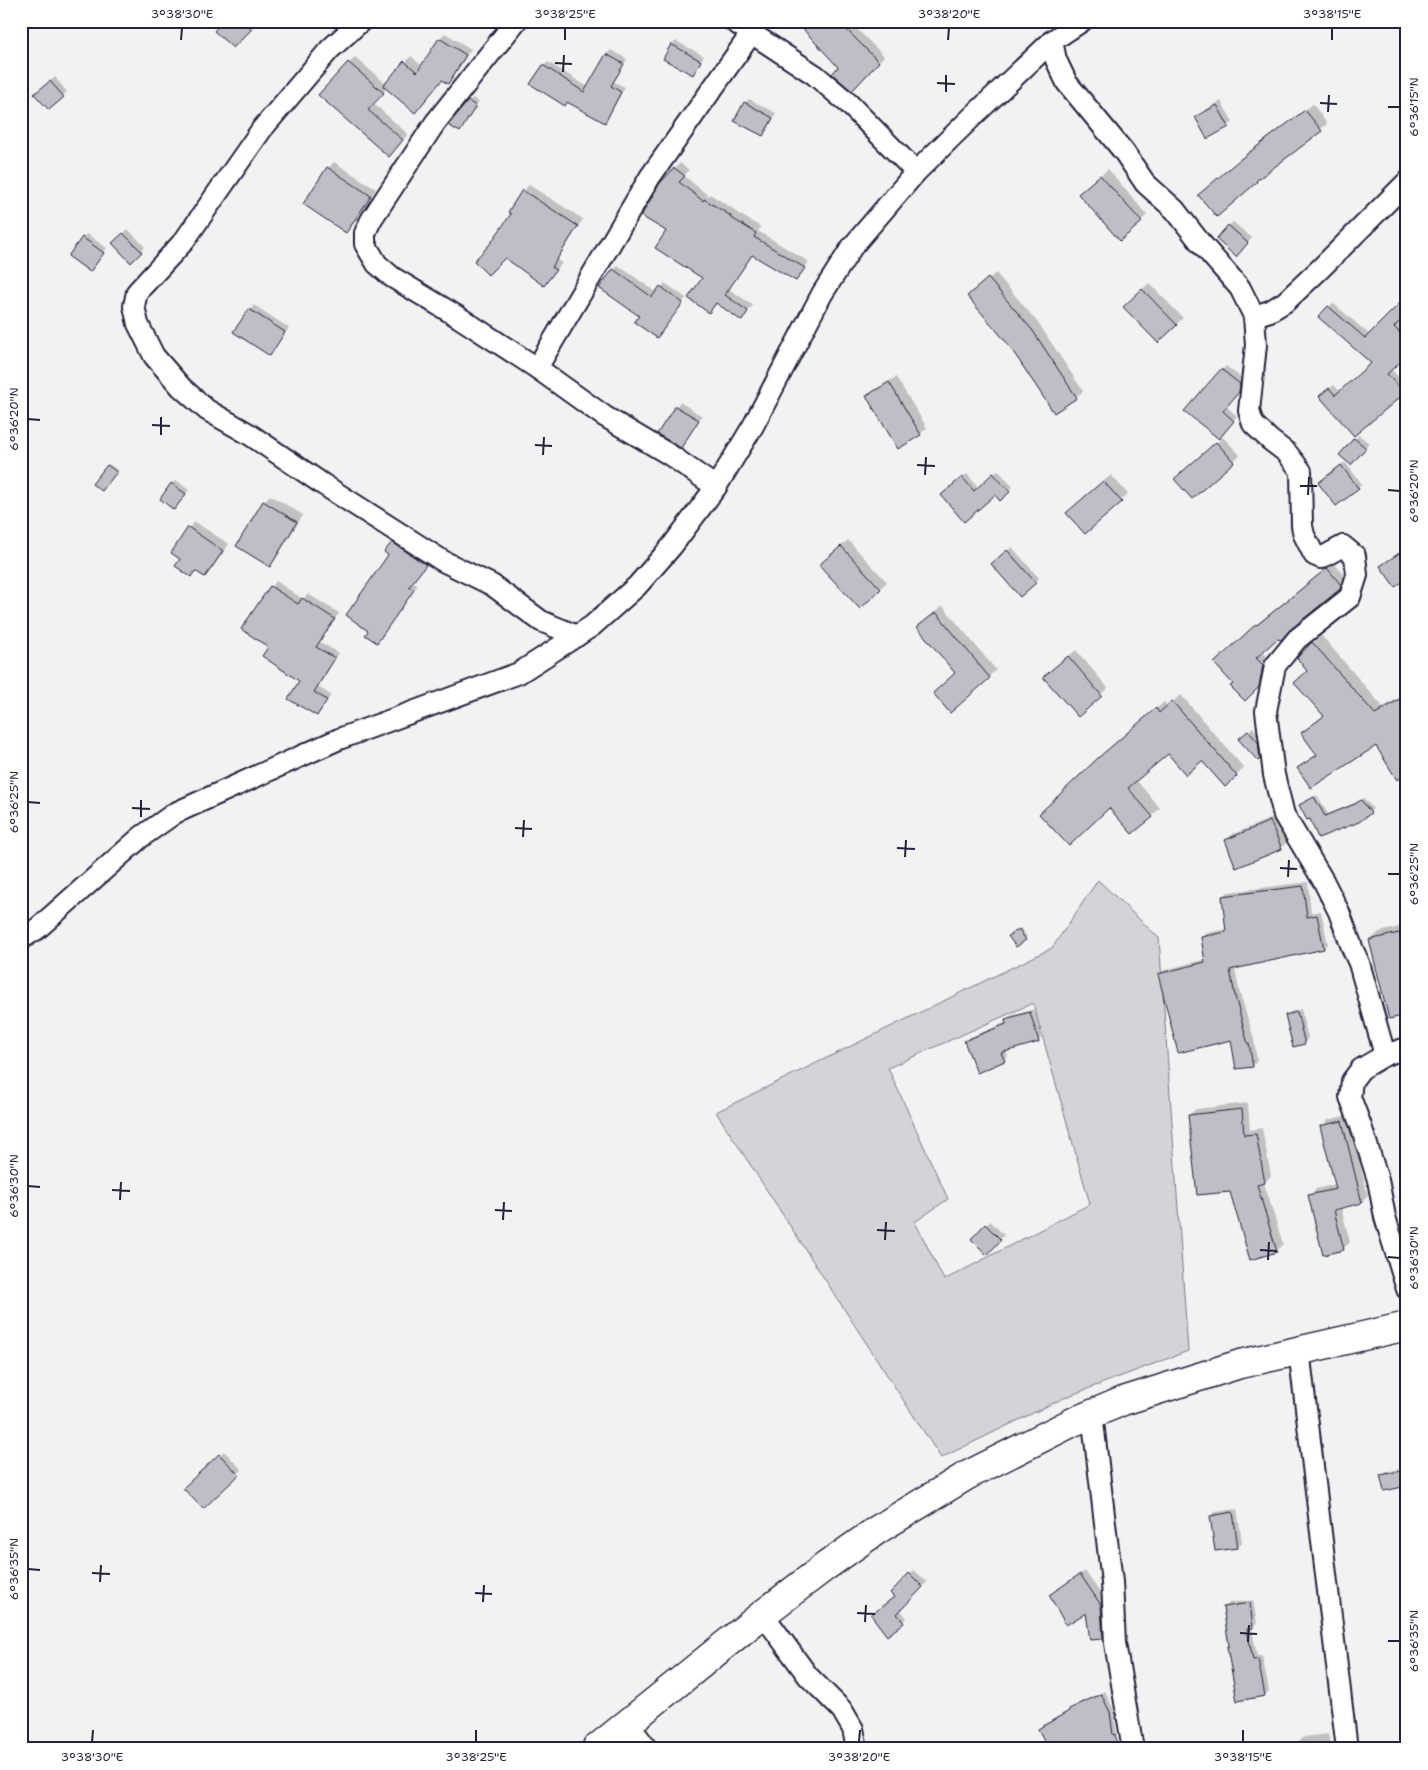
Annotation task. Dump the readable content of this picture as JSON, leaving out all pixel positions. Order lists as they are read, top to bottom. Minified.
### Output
{"coordinates":["3°38'30\"E","3°38'25\"E","3°38'20\"E","3°38'15\"E","6°36'15\"N","6°36'20\"N","6°36'25\"N","6°36'30\"N","6°36'35\"N"]}
